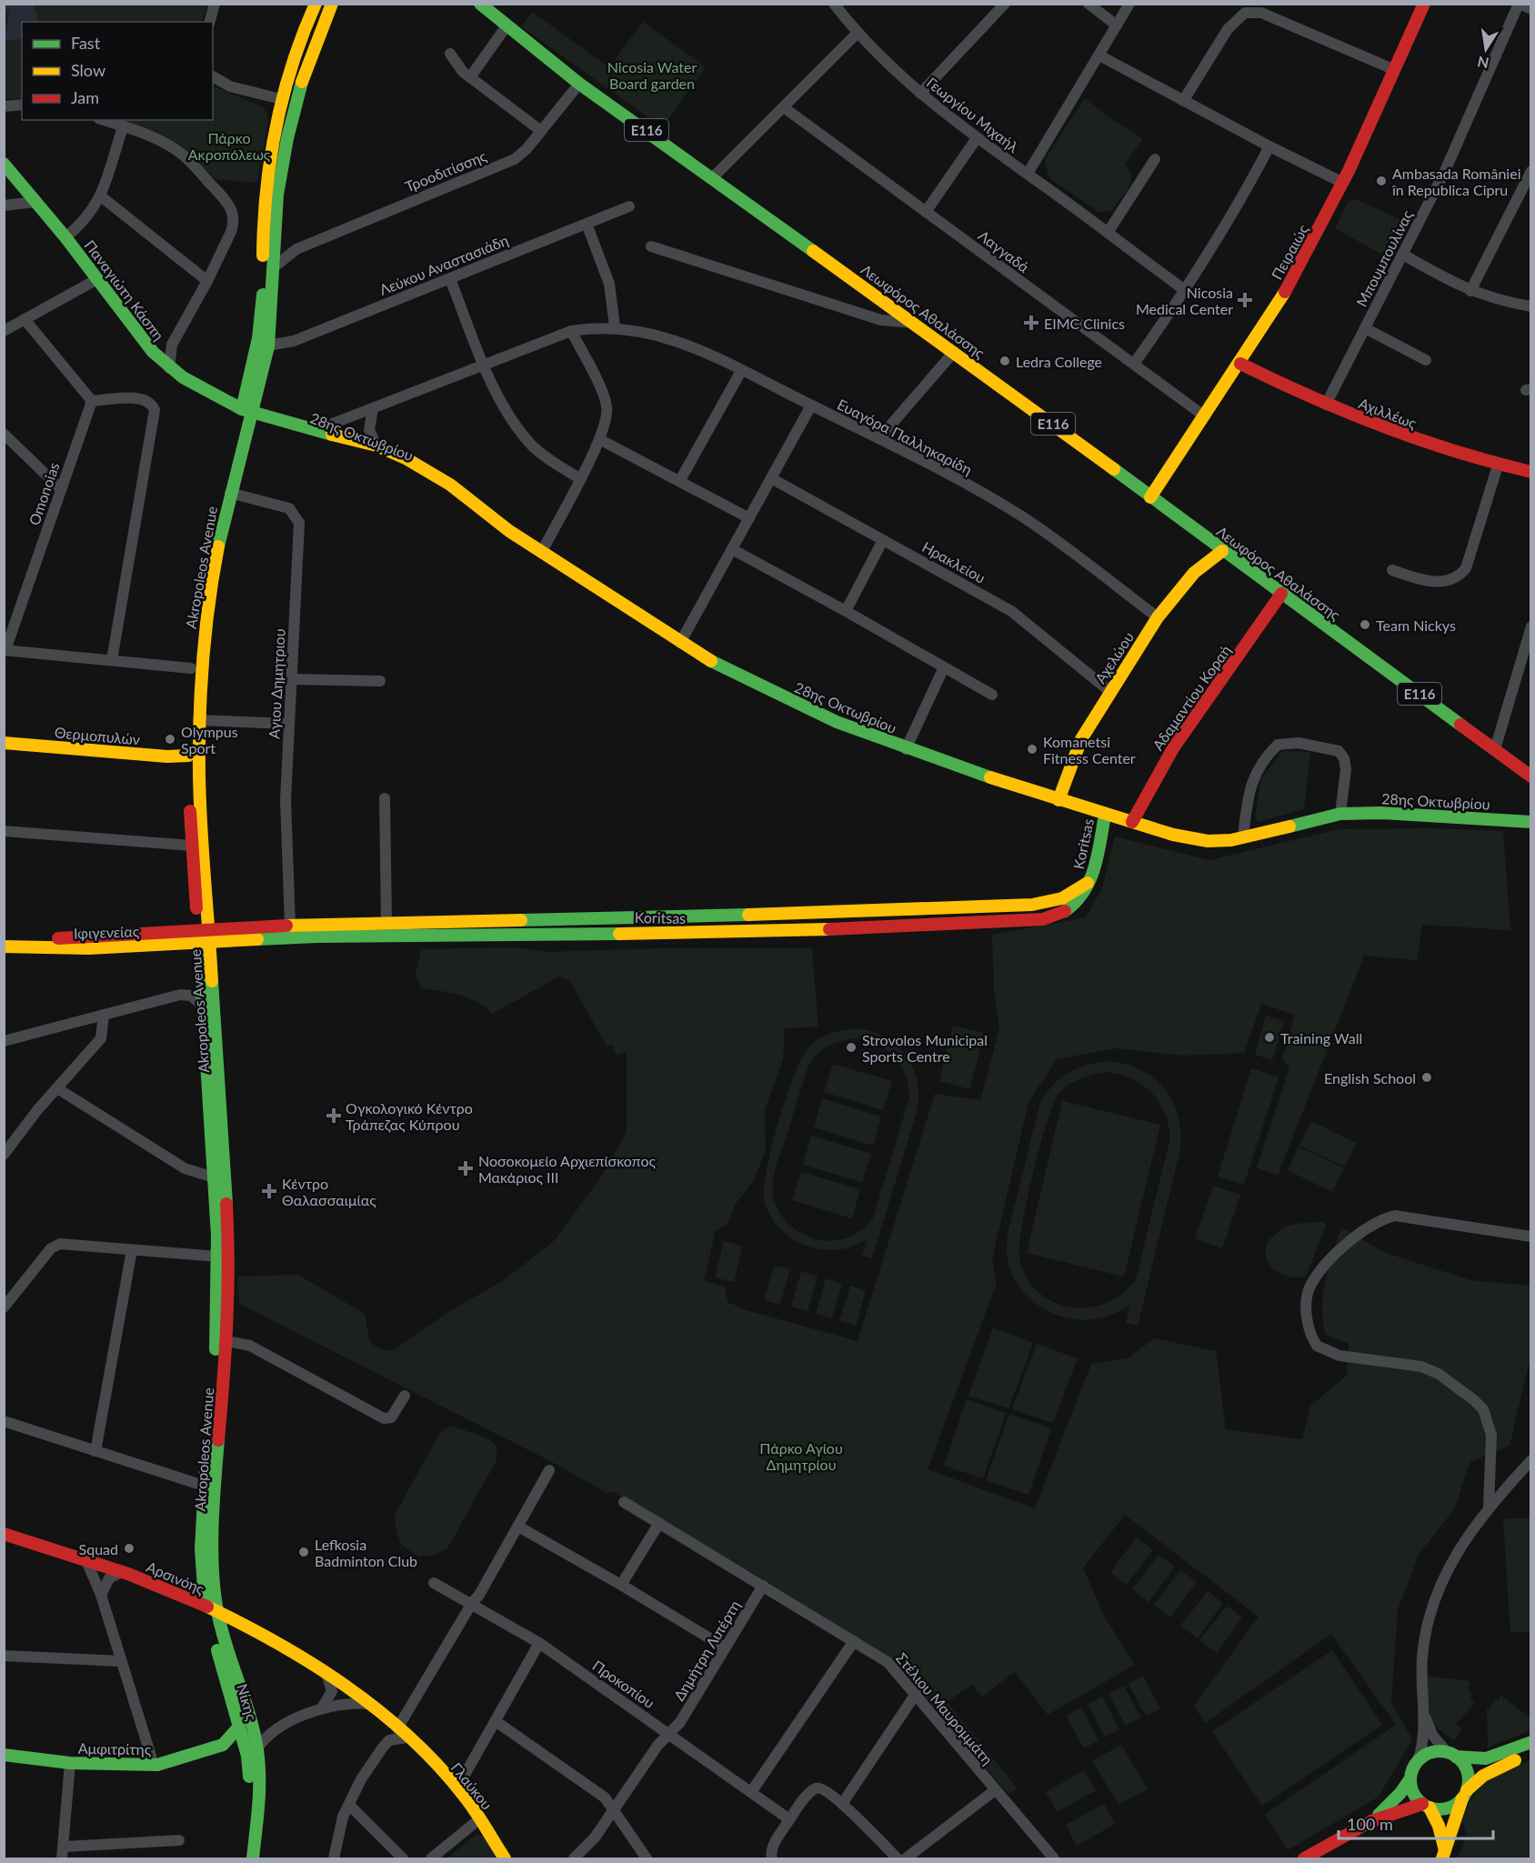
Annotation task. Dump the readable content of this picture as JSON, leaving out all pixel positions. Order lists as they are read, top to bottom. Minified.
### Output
{"streets":{"street":["Γεωργίου Μιχαήλ","E116","Τροοδιτίσσης","Λαγγαδά","Πειραιώς","Μπουμπουλίνας","Λεύκου Αναστασιάδη","Παναγιώτη Κάσπη","Λεωφόρος Αθαλάσσης","Αχιλλέως","28ης Οκτωβρίου","Ευαγόρα Παλληκαρίδη","Omonoias","Ηρακλείου","Akropoleos Avenue","Αχελώου","Αγιου Δημητριου","Αδαμαντίου Κοραή","Θερμοπυλών","Koritsas","Ιφιγενείας","Αρσινόης","Δημήτρη Λιπέρτη","Προκοπίου","Νίκης","Στέλιου Μαυρομμάτη","Αμφιτρίτης","Γλαύκου"]},"crossings":[["Τροοδιτίσσης","Λεωφόρος Αθαλάσσης"],["Λαγγαδά","Πειραιώς"],["Πειραιώς","Λεωφόρος Αθαλάσσης"],["Πειραιώς","Αχιλλέως"],["Μπουμπουλίνας","Αχιλλέως"],["Παναγιώτη Κάσπη","28ης Οκτωβρίου"],["Παναγιώτη Κάσπη","Akropoleos Avenue"],["Λεωφόρος Αθαλάσσης","Αχελώου"],["Λεωφόρος Αθαλάσσης","Αδαμαντίου Κοραή"],["28ης Οκτωβρίου","Ευαγόρα Παλληκαρίδη"],["28ης Οκτωβρίου","Akropoleos Avenue"],["28ης Οκτωβρίου","Αχελώου"],["28ης Οκτωβρίου","Αδαμαντίου Κοραή"],["28ης Οκτωβρίου","Koritsas"],["Ευαγόρα Παλληκαρίδη","Αχελώου"],["Ηρακλείου","Αχελώου"],["Akropoleos Avenue","Αγιου Δημητριου"],["Akropoleos Avenue","Θερμοπυλών"],["Akropoleos Avenue","Koritsas"],["Akropoleos Avenue","Ιφιγενείας"],["Akropoleos Avenue","Αρσινόης"],["Akropoleos Avenue","Νίκης"],["Αγιου Δημητριου","Koritsas"],["Koritsas","Ιφιγενείας"],["Αρσινόης","Νίκης"],["Δημήτρη Λιπέρτη","Προκοπίου"],["Δημήτρη Λιπέρτη","Στέλιου Μαυρομμάτη"]],"parks":["Nicosia Water Board garden","Πάρκο Ακροπόλεως","Πάρκο Αγίου Δημητρίου"],"places":{"other":["Ambasada României în Republica Cipru","Ledra College","Team Nickys","Olympus Sport","Komanetsi Fitness Center","Training Wall","Strovolos Municipal Sports Centre","English School","Squad","Lefkosia Badminton Club"],"health":["Nicosia Medical Center","EIMC Clinics","Ογκολογικό Κέντρο Τράπεζας Κύπρου","Νοσοκομείο Αρχιεπίσκοπος Μακάριος ΙΙΙ","Κέντρο Θαλασσαιμίας"]},"legend":["Fast","Slow","Jam"],"scale_bar":"100 m","north":"bottom"}
